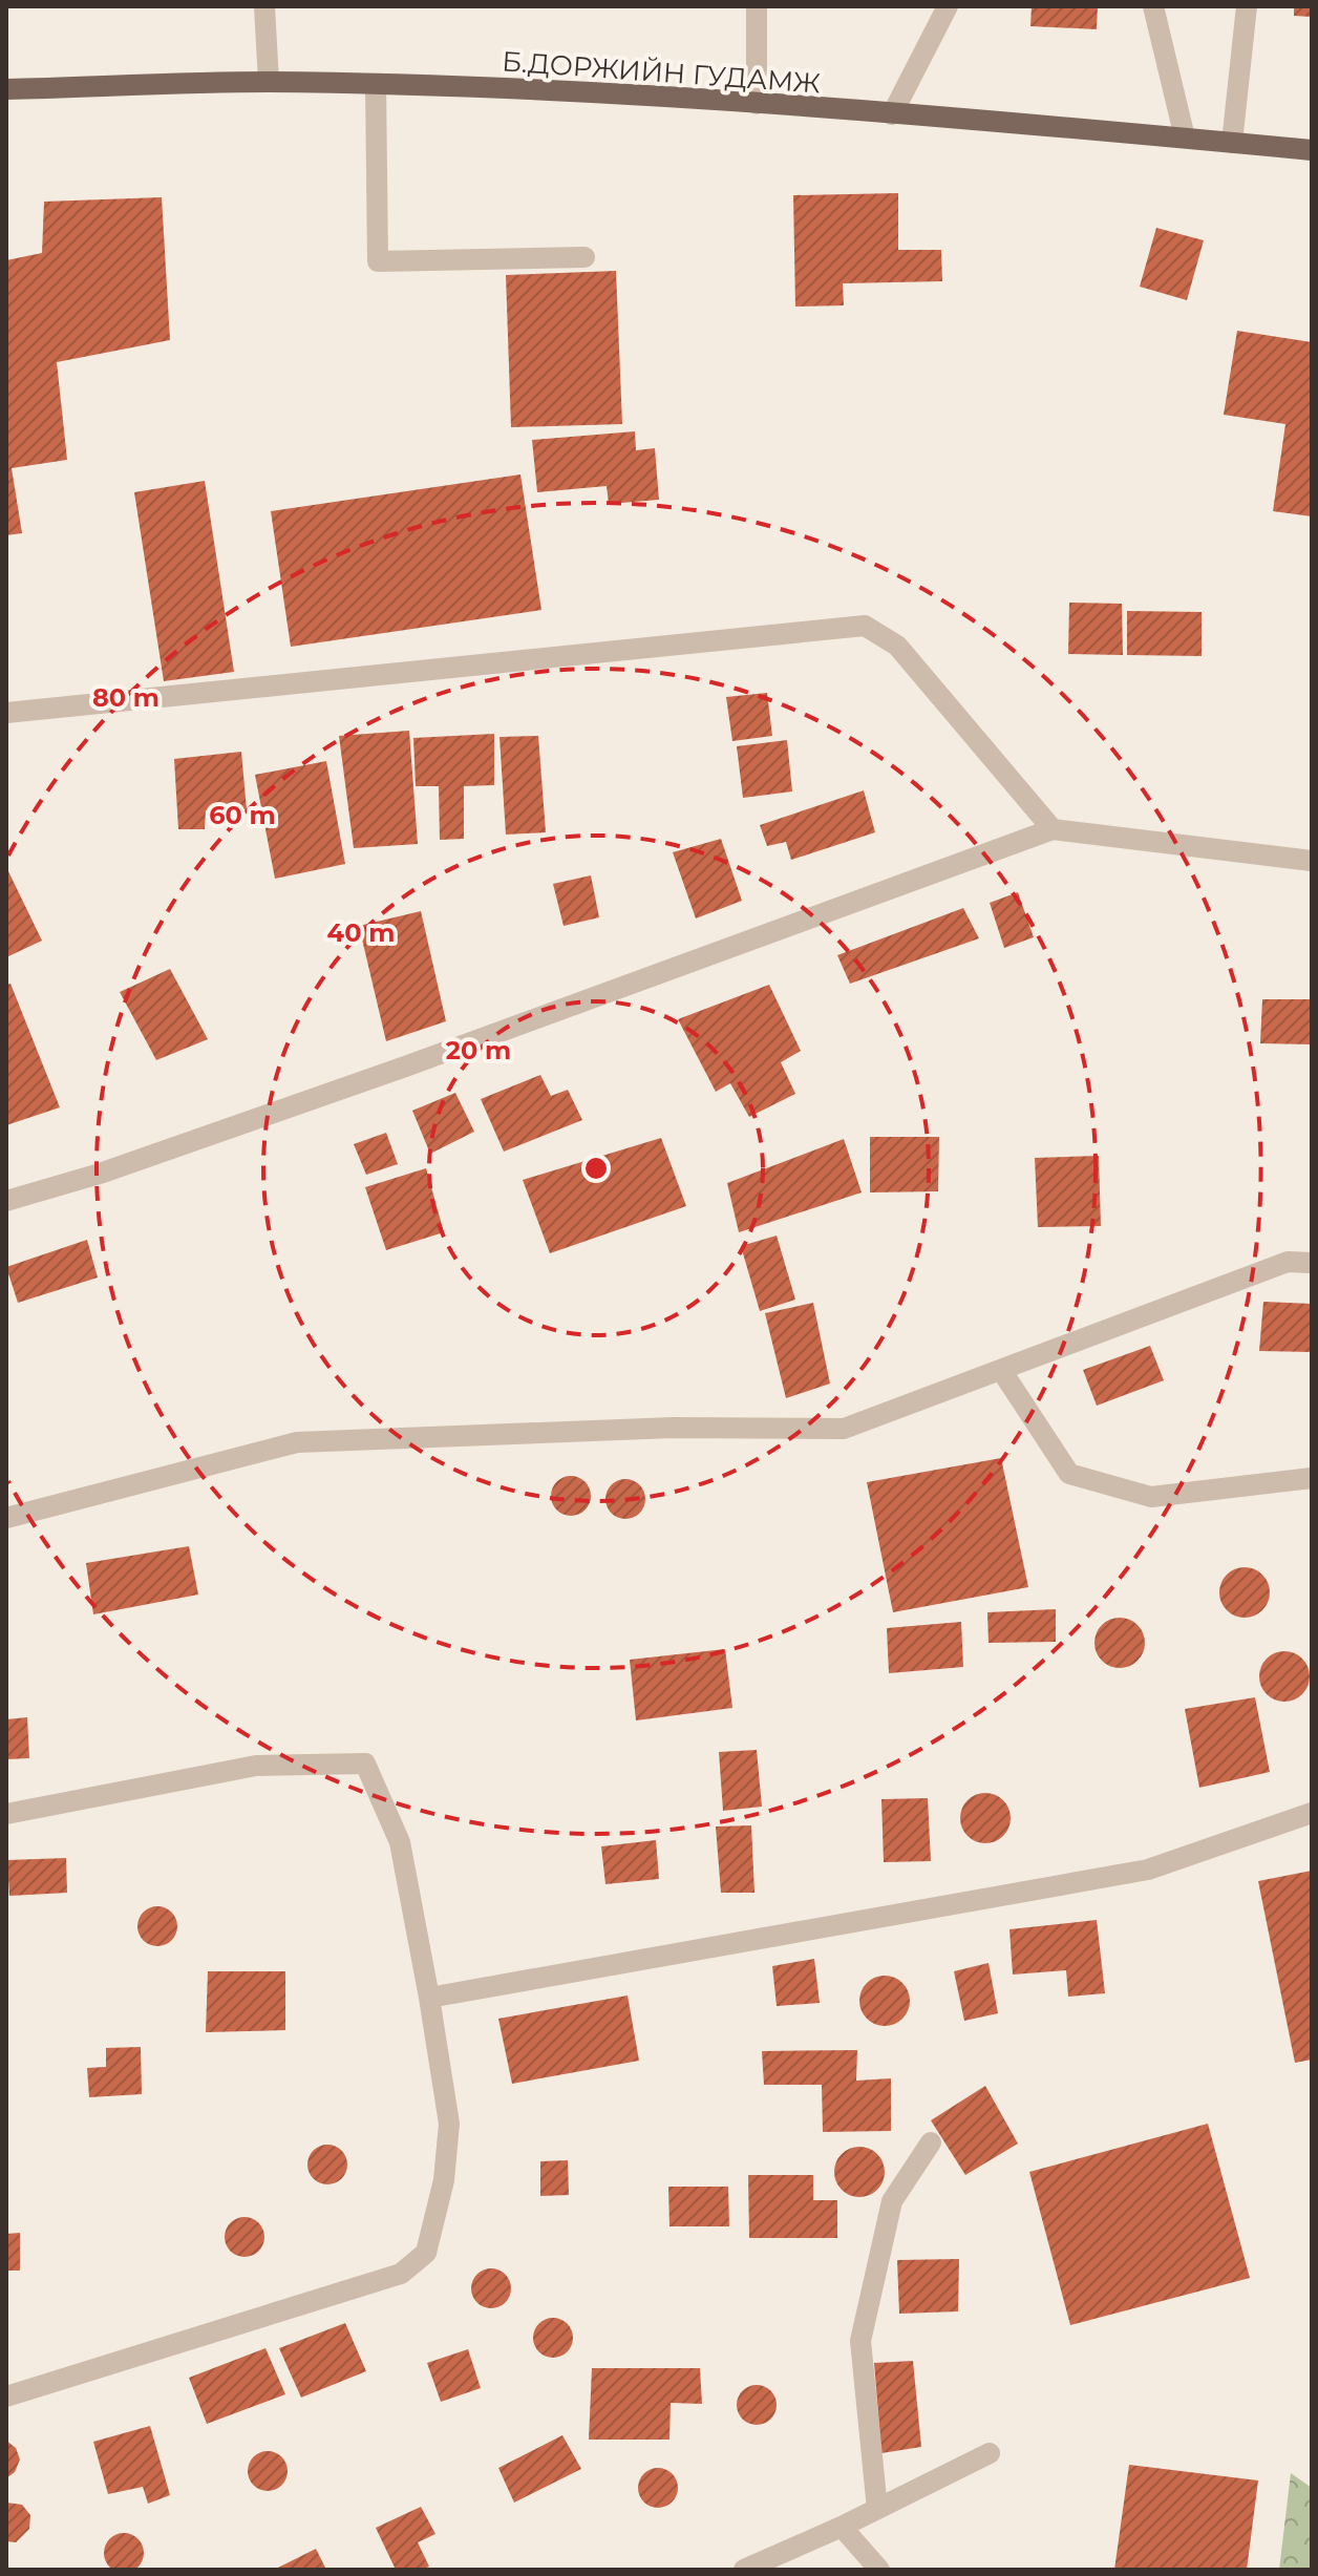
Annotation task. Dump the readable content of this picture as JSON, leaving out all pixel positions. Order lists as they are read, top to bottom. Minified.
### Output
{"streets":{"main road":["Б.ДОРЖИЙН ГУДАМЖ"]},"rings":["80 m","60 m","40 m","20 m"]}
